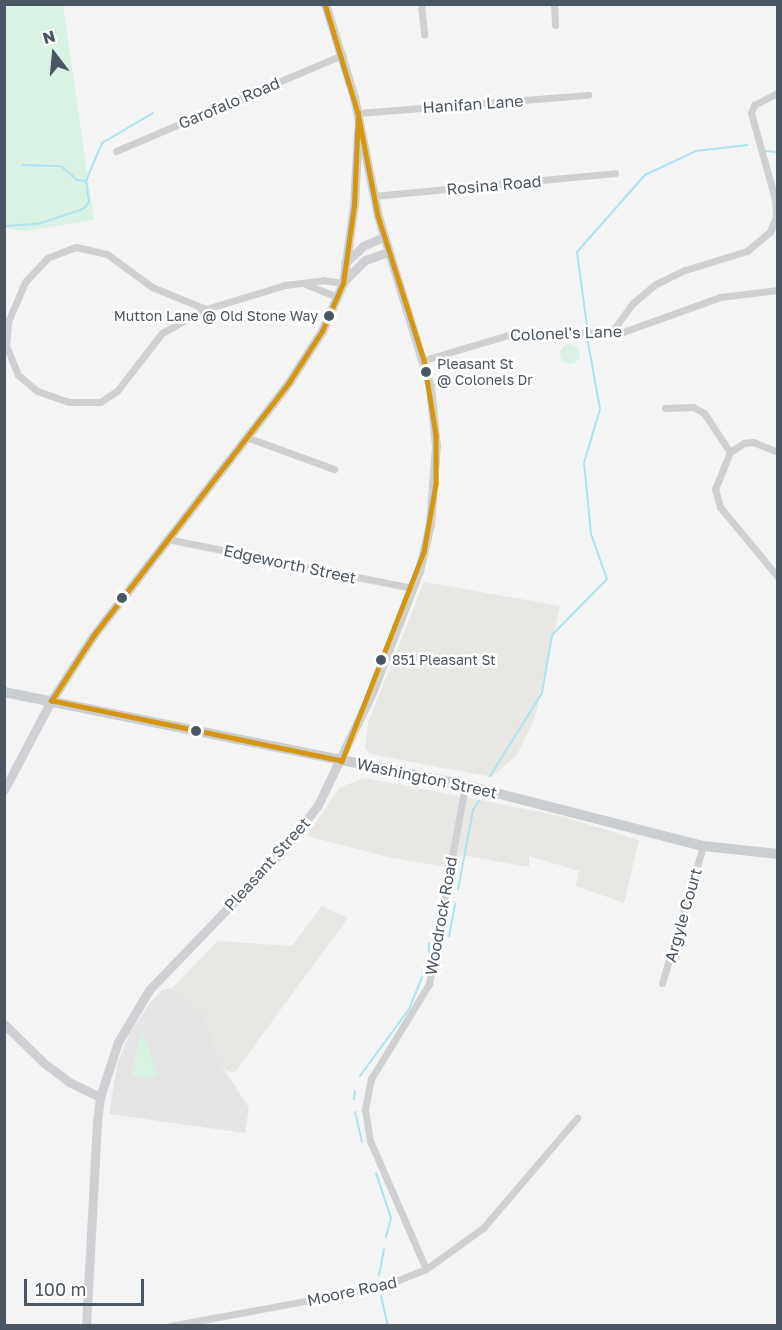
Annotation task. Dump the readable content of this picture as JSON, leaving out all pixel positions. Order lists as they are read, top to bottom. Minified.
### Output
{"streets":{"main road":["Washington Street","Pleasant Street"],"street":["Garofalo Road","Hanifan Lane","Rosina Road","Colonel's Lane","Edgeworth Street","Argyle Court","Woodrock Road","Moore Road"]},"crossings":[["Garofalo Road","Pleasant Street"],["Hanifan Lane","Pleasant Street"],["Rosina Road","Pleasant Street"],["Colonel's Lane","Pleasant Street"],["Edgeworth Street","Pleasant Street"],["Washington Street","Pleasant Street"],["Washington Street","Argyle Court"],["Washington Street","Woodrock Road"],["Woodrock Road","Moore Road"]],"places":["Mutton Lane @ Old Stone Way","Pleasant St @ Colonels Dr","851 Pleasant St"],"scale_bar":"100 m","north":"top"}
